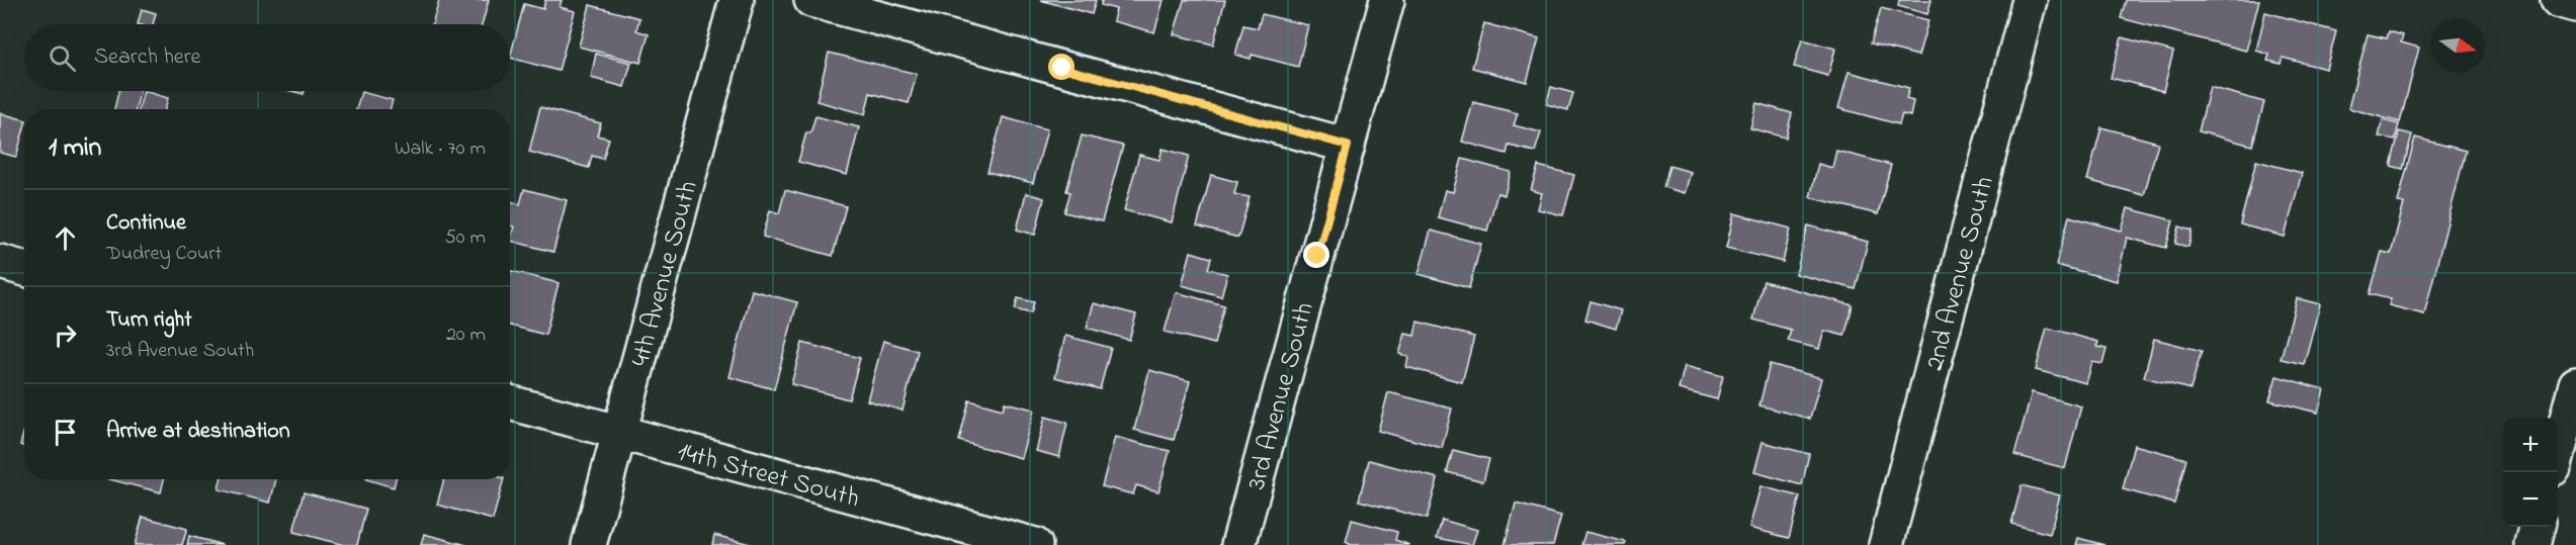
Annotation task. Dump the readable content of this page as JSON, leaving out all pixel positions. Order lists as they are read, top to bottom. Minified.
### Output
{"streets":{"street":["4th Avenue South","2nd Avenue South","3rd Avenue South","14th Street South"]},"crossings":[["4th Avenue South","14th Street South"]],"north":"right","page":{"search":"Search here","heading":["1 min","Walk · 70 m"],"list":[["Continue","Dudrey Court","50 m"],["Turn right","3rd Avenue South","20 m"],"Arrive at destination"],"map_buttons":["+","−"]}}
